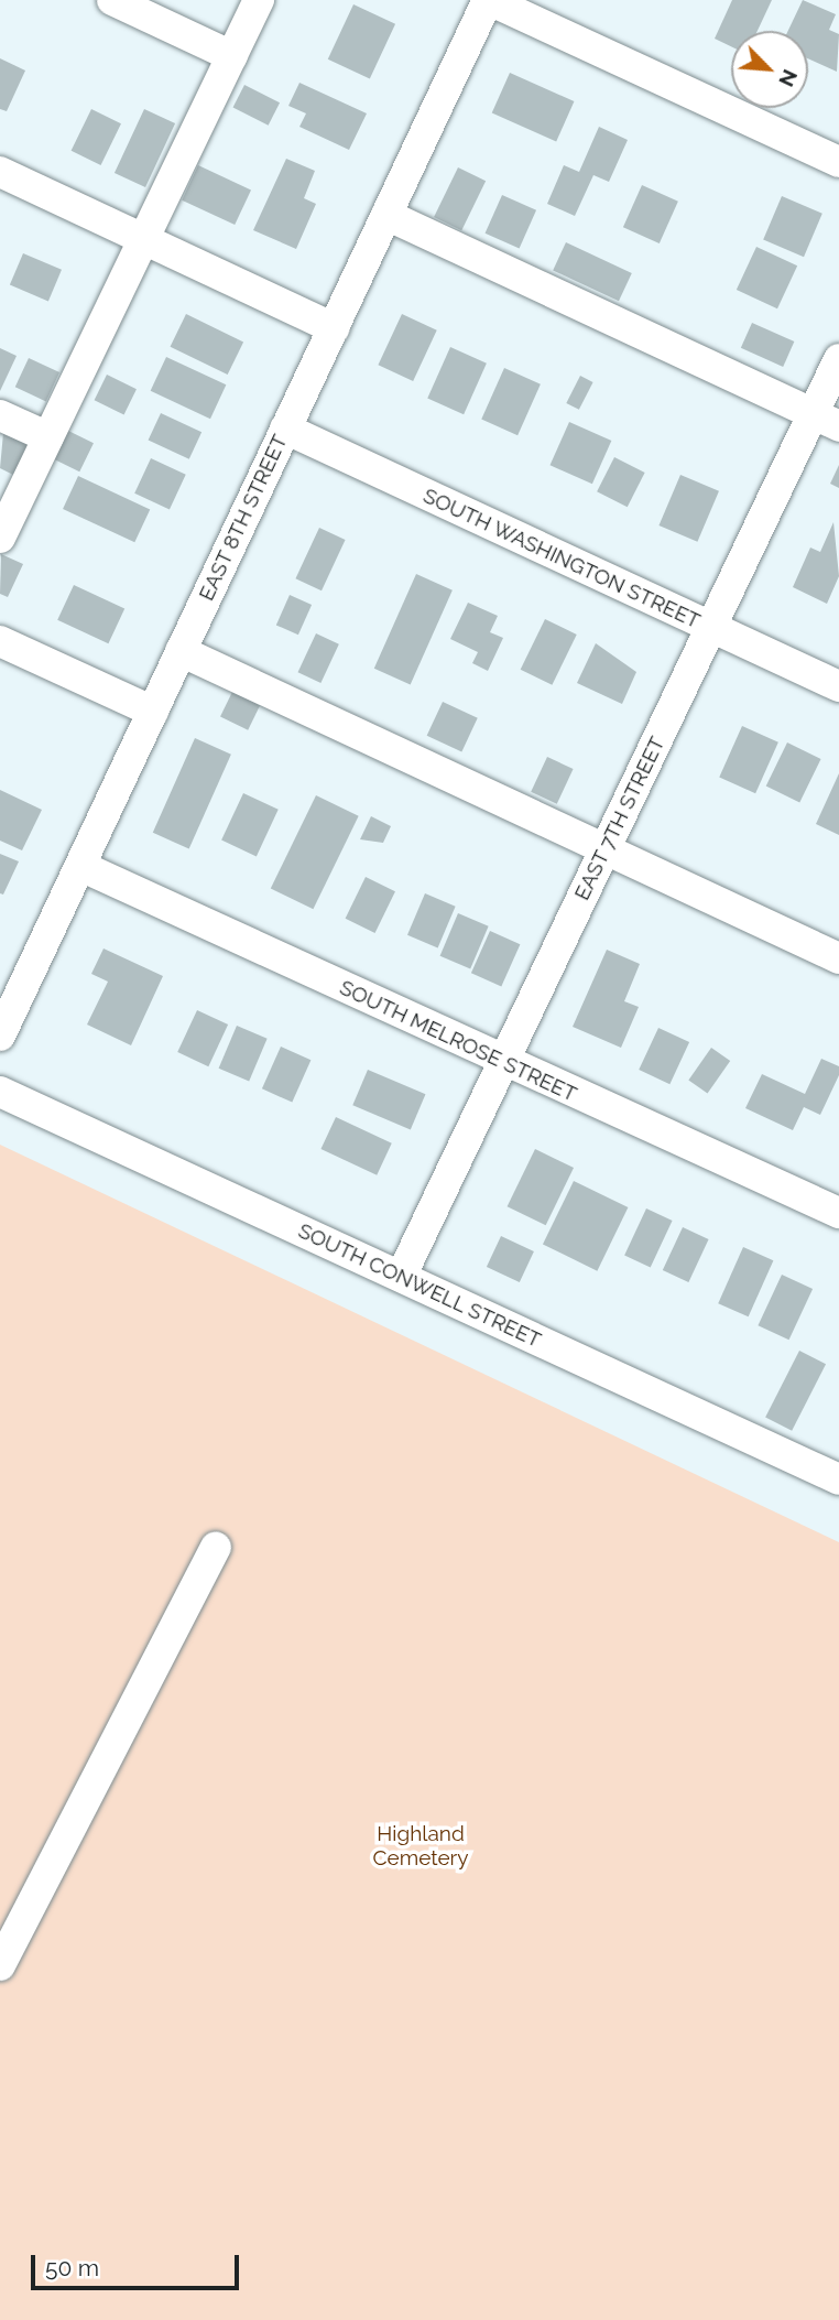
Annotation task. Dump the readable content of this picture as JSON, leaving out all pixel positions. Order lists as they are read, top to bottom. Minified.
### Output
{"streets":{"street":["EAST 8TH STREET","SOUTH WASHINGTON STREET","EAST 7TH STREET","SOUTH MELROSE STREET","SOUTH CONWELL STREET"]},"crossings":[["EAST 8TH STREET","SOUTH WASHINGTON STREET"],["EAST 8TH STREET","SOUTH MELROSE STREET"],["SOUTH WASHINGTON STREET","EAST 7TH STREET"],["EAST 7TH STREET","SOUTH MELROSE STREET"],["EAST 7TH STREET","SOUTH CONWELL STREET"]],"parks":["Highland Cemetery"],"scale_bar":"50 m","north":"bottom right"}
